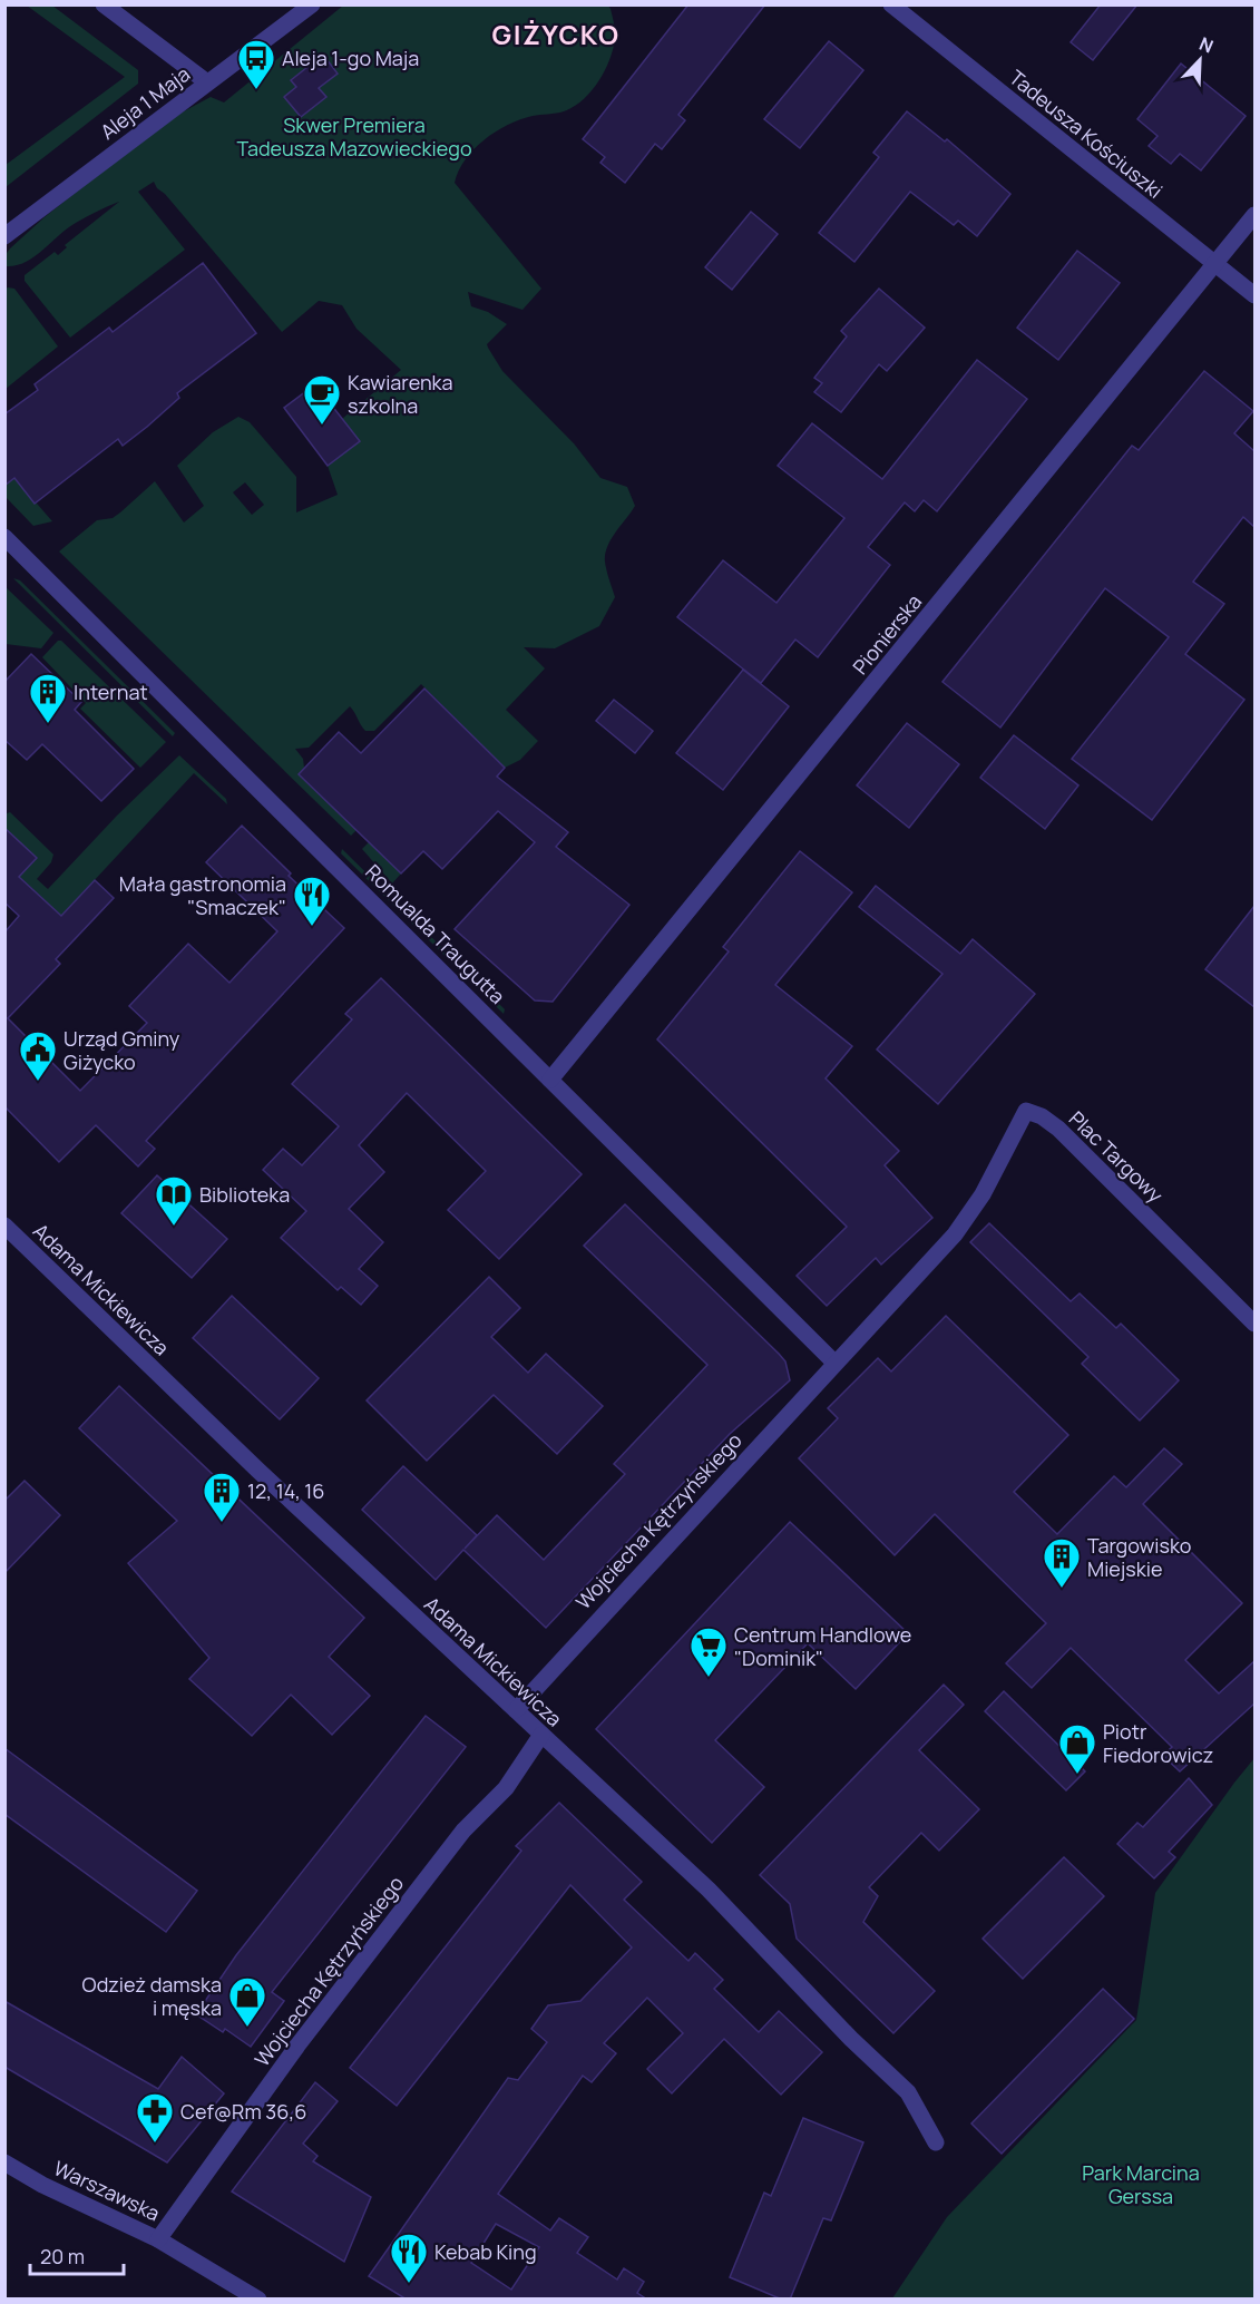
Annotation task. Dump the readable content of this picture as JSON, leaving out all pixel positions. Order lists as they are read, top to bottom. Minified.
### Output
{"streets":{"street":["Aleja 1 Maja","Tadeusza Kościuszki","Pionierska","Romualda Traugutta","Plac Targowy","Adama Mickiewicza","Wojciecha Kętrzyńskiego","Warszawska"]},"crossings":[["Tadeusza Kościuszki","Pionierska"],["Pionierska","Romualda Traugutta"],["Romualda Traugutta","Plac Targowy"],["Romualda Traugutta","Wojciecha Kętrzyńskiego"],["Plac Targowy","Wojciecha Kętrzyńskiego"],["Adama Mickiewicza","Wojciecha Kętrzyńskiego"],["Wojciecha Kętrzyńskiego","Warszawska"]],"districts":["GIŻYCKO"],"parks":["Skwer Premiera Tadeusza Mazowieckiego","Park Marcina Gerssa"],"places":{"bus stop":["Aleja 1-go Maja"],"cafe":["Kawiarenka szkolna"],"building":["Internat","12, 14, 16","Targowisko Miejskie"],"restaurant":["Mała gastronomia \"Smaczek\"","Kebab King"],"public building":["Urząd Gminy Giżycko"],"library":["Biblioteka"],"supermarket":["Centrum Handlowe \"Dominik\""],"shop":["Piotr Fiedorowicz","Odzież damska i męska"],"pharmacy":["Cef@Rm 36,6"]},"scale_bar":"20 m","north":"top right"}
